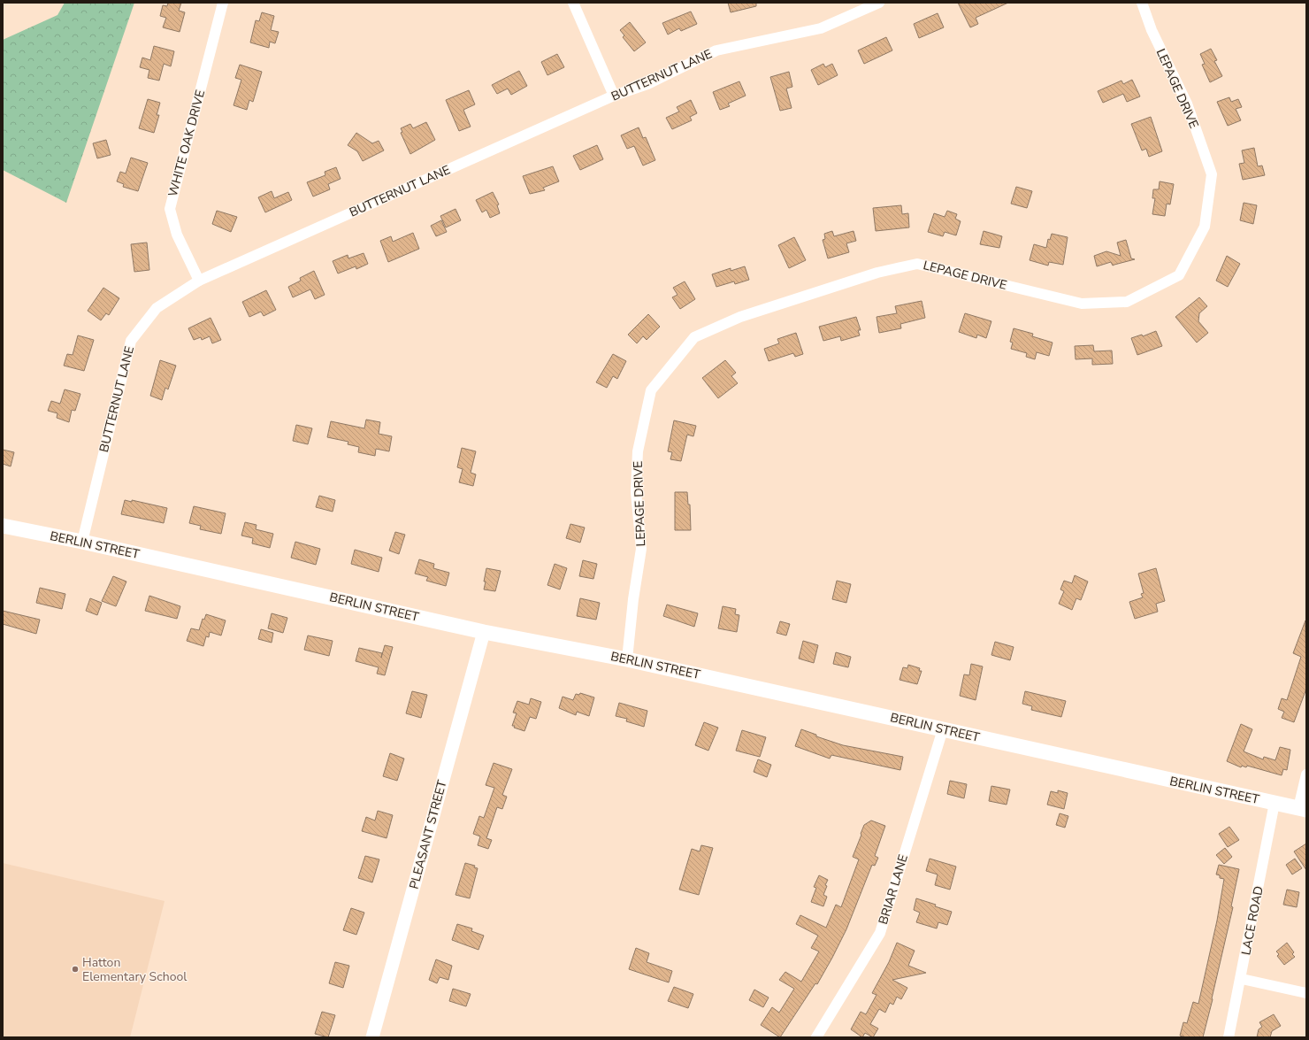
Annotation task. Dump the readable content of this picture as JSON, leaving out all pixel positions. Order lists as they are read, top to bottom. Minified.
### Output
{"streets":{"main road":["BERLIN STREET"],"street":["BUTTERNUT LANE","LEPAGE DRIVE","WHITE OAK DRIVE","PLEASANT STREET","BRIAR LANE","LACE ROAD"]},"crossings":[["BUTTERNUT LANE","WHITE OAK DRIVE"],["BUTTERNUT LANE","BERLIN STREET"],["LEPAGE DRIVE","BERLIN STREET"],["BERLIN STREET","PLEASANT STREET"],["BERLIN STREET","BRIAR LANE"],["BERLIN STREET","LACE ROAD"]],"places":["Hatton Elementary School"]}
